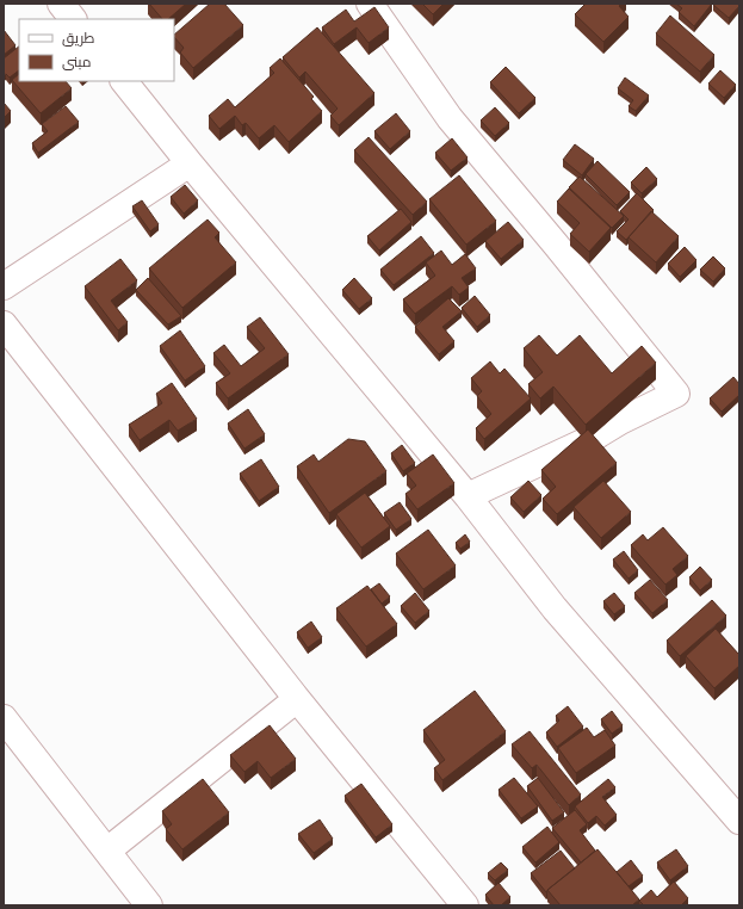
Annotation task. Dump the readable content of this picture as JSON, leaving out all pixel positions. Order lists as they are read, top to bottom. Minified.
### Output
{"legend":["طريق","مبنى"]}
